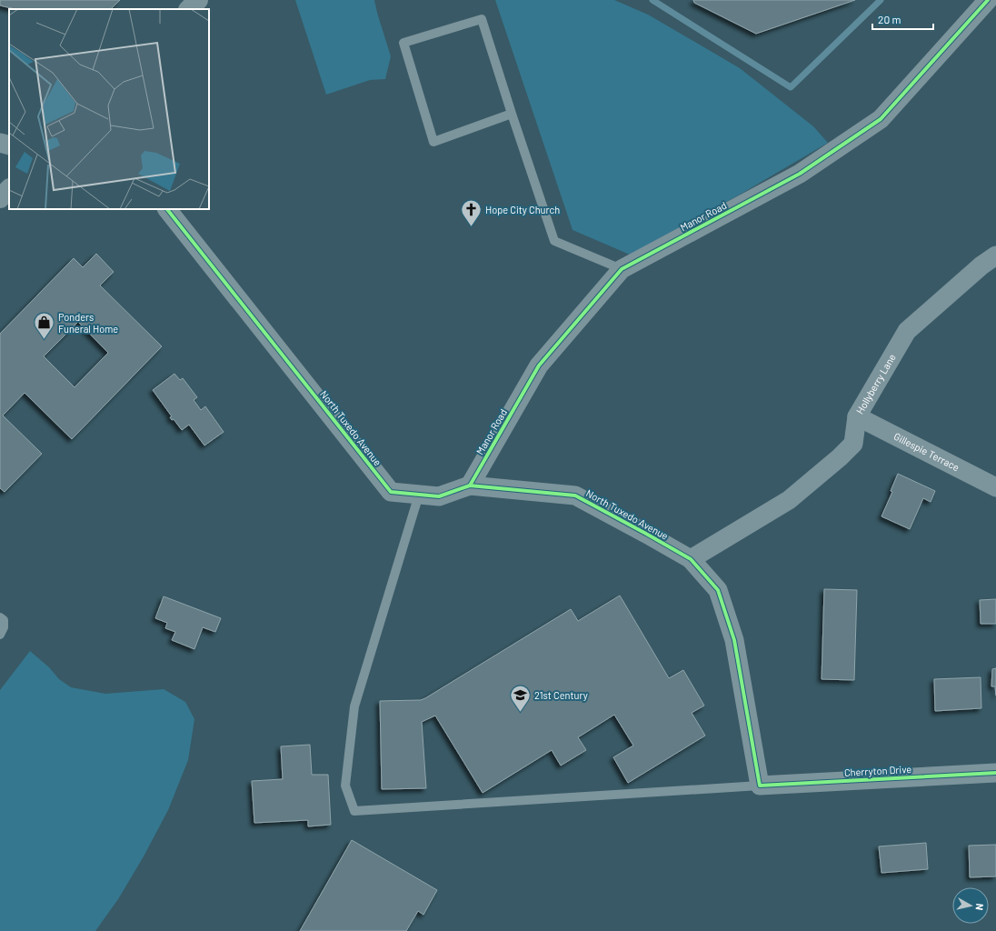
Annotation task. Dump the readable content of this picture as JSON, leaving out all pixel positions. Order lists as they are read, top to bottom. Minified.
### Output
{"streets":{"street":["Manor Road","Hollyberry Lane","North Tuxedo Avenue","Gillespie Terrace","Cherryton Drive"]},"crossings":[["Manor Road","North Tuxedo Avenue"],["Hollyberry Lane","North Tuxedo Avenue"],["Hollyberry Lane","Gillespie Terrace"],["North Tuxedo Avenue","Cherryton Drive"]],"places":{"church":["Hope City Church"],"shop":["Ponders Funeral Home"],"school or university":["21st Century"]},"scale_bar":"20 m","north":"right"}
